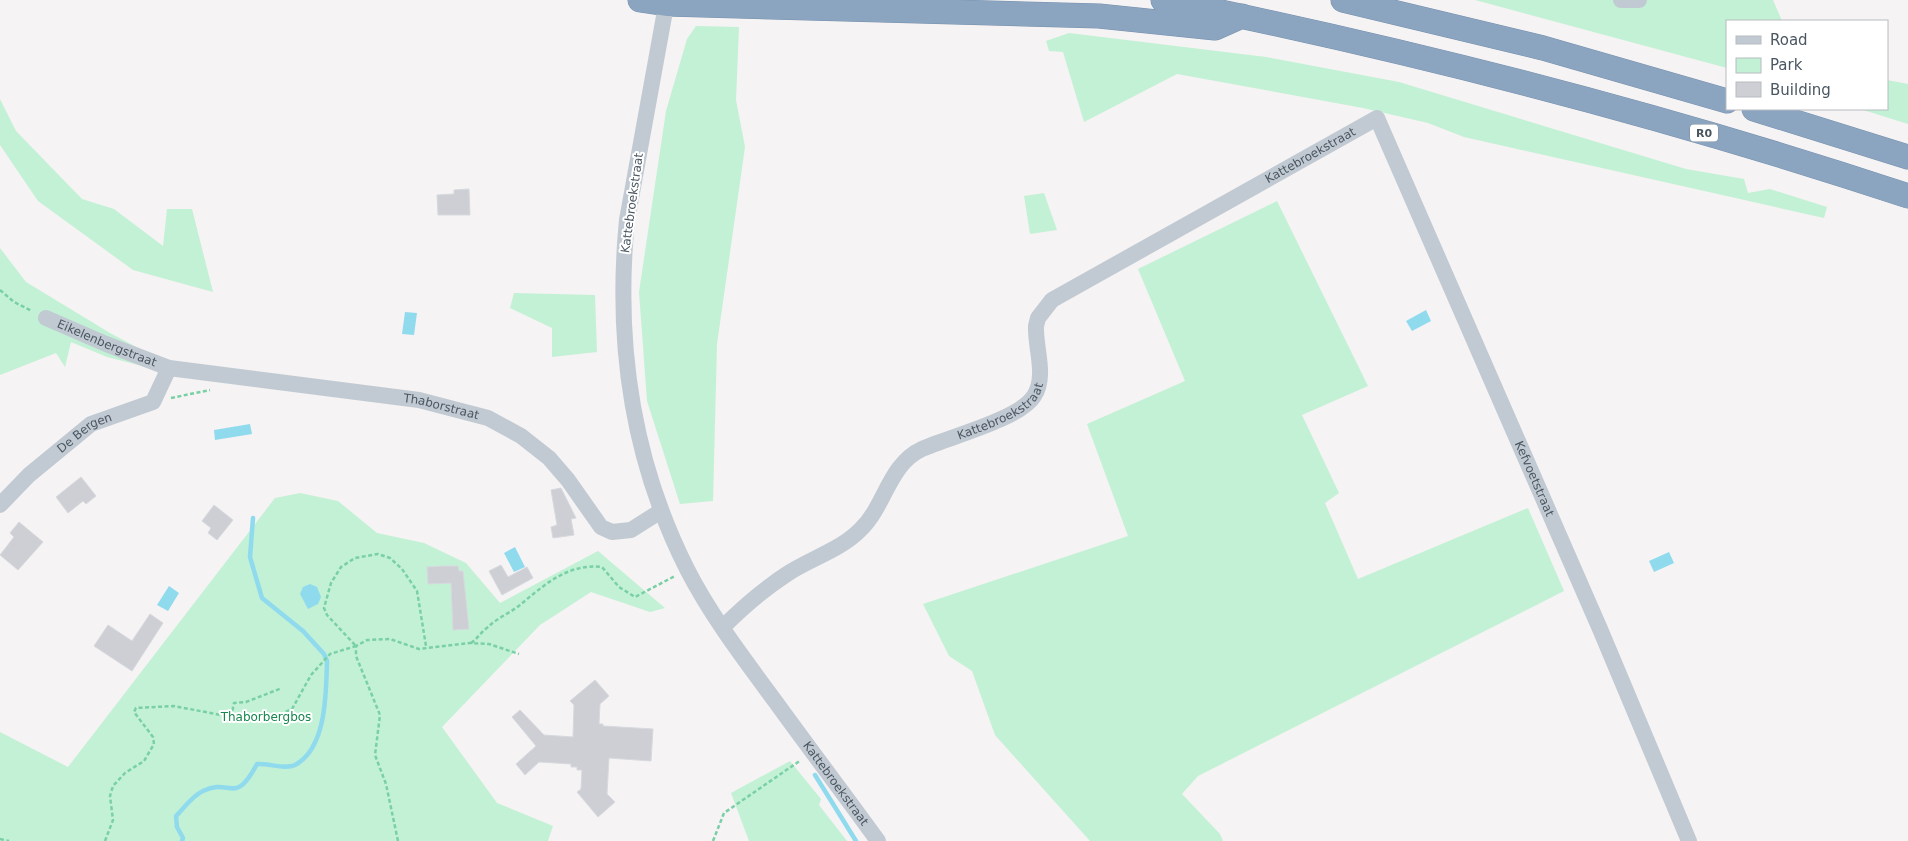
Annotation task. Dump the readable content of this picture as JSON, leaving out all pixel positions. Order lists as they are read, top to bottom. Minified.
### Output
{"streets":{"highway":["R0"],"street":["Kattebroekstraat","Eikelenbergstraat","Thaborstraat","De Bergen","Kefvoetstraat"]},"crossings":[["Kattebroekstraat","Thaborstraat"],["Kattebroekstraat","Kefvoetstraat"],["Eikelenbergstraat","Thaborstraat"],["Eikelenbergstraat","De Bergen"],["Thaborstraat","De Bergen"]],"parks":["Thaborbergbos"],"legend":["Road","Park","Building"]}
